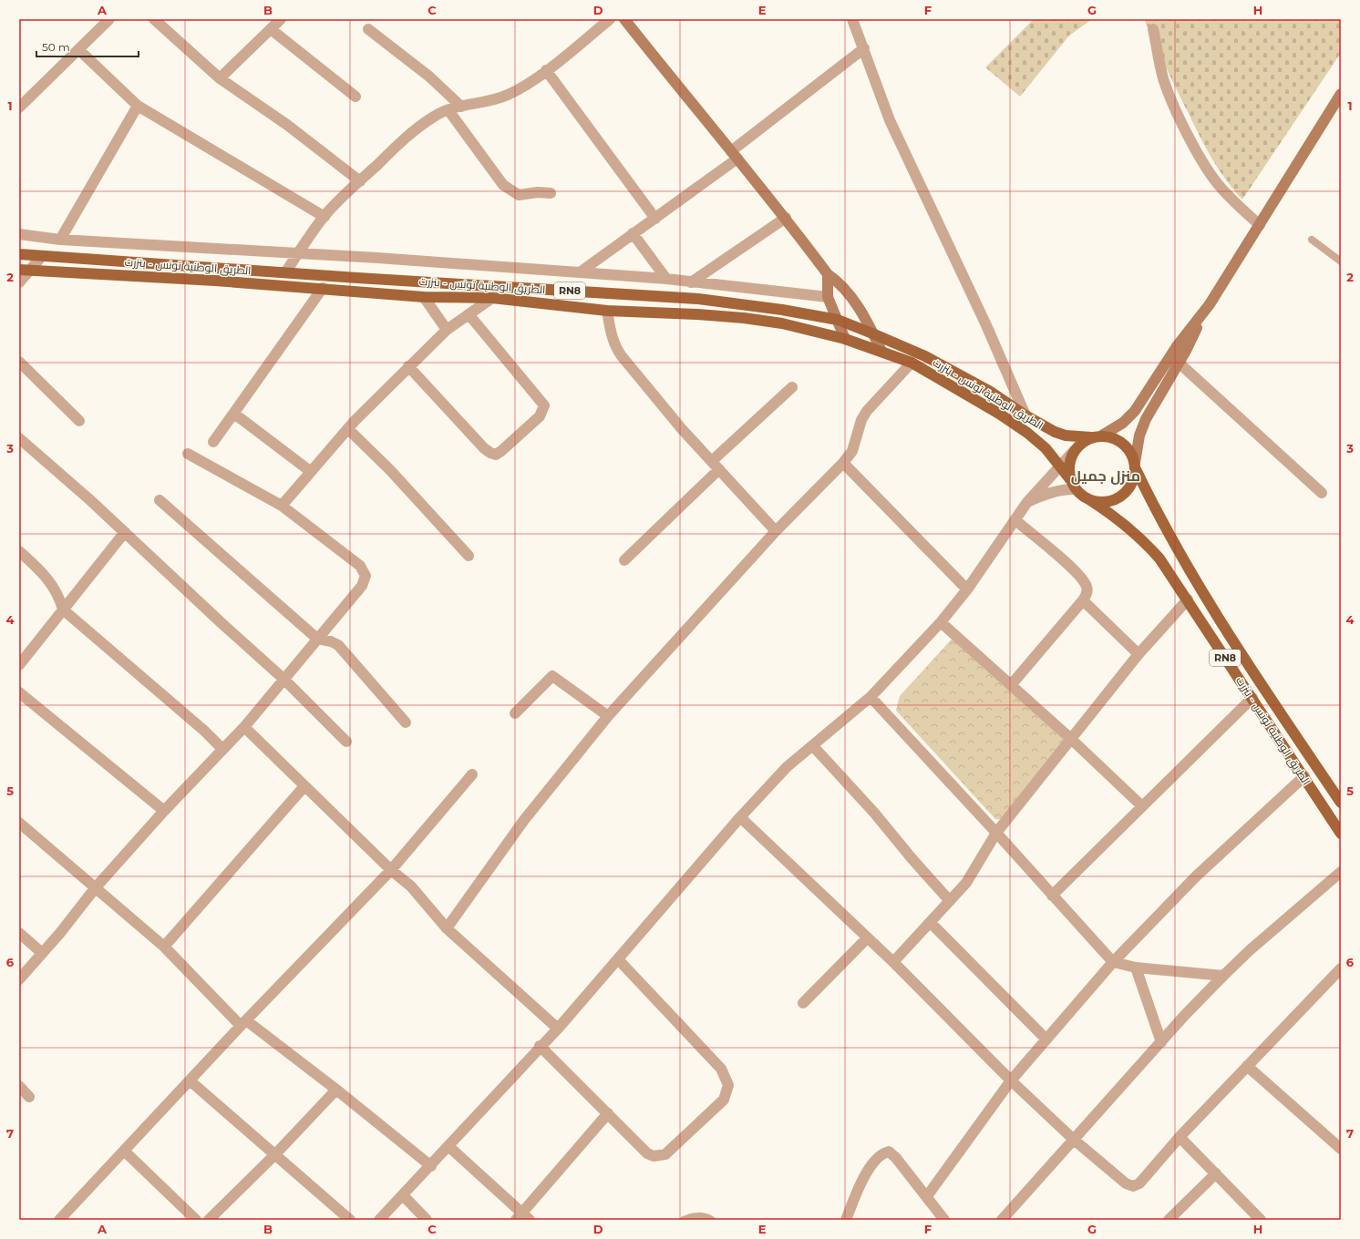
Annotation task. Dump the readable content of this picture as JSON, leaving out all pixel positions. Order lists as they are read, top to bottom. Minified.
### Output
{"streets":{"main road":["الطريق الوطنية تونس - بنزرت","RN8"]},"crossings":[["الطريق الوطنية تونس - بنزرت","RN8"]],"districts":["منزل جميل"],"scale_bar":"50 m","grid":{"columns":["A","B","C","D","E","F","G","H"],"rows":["1","2","3","4","5","6","7"]}}
